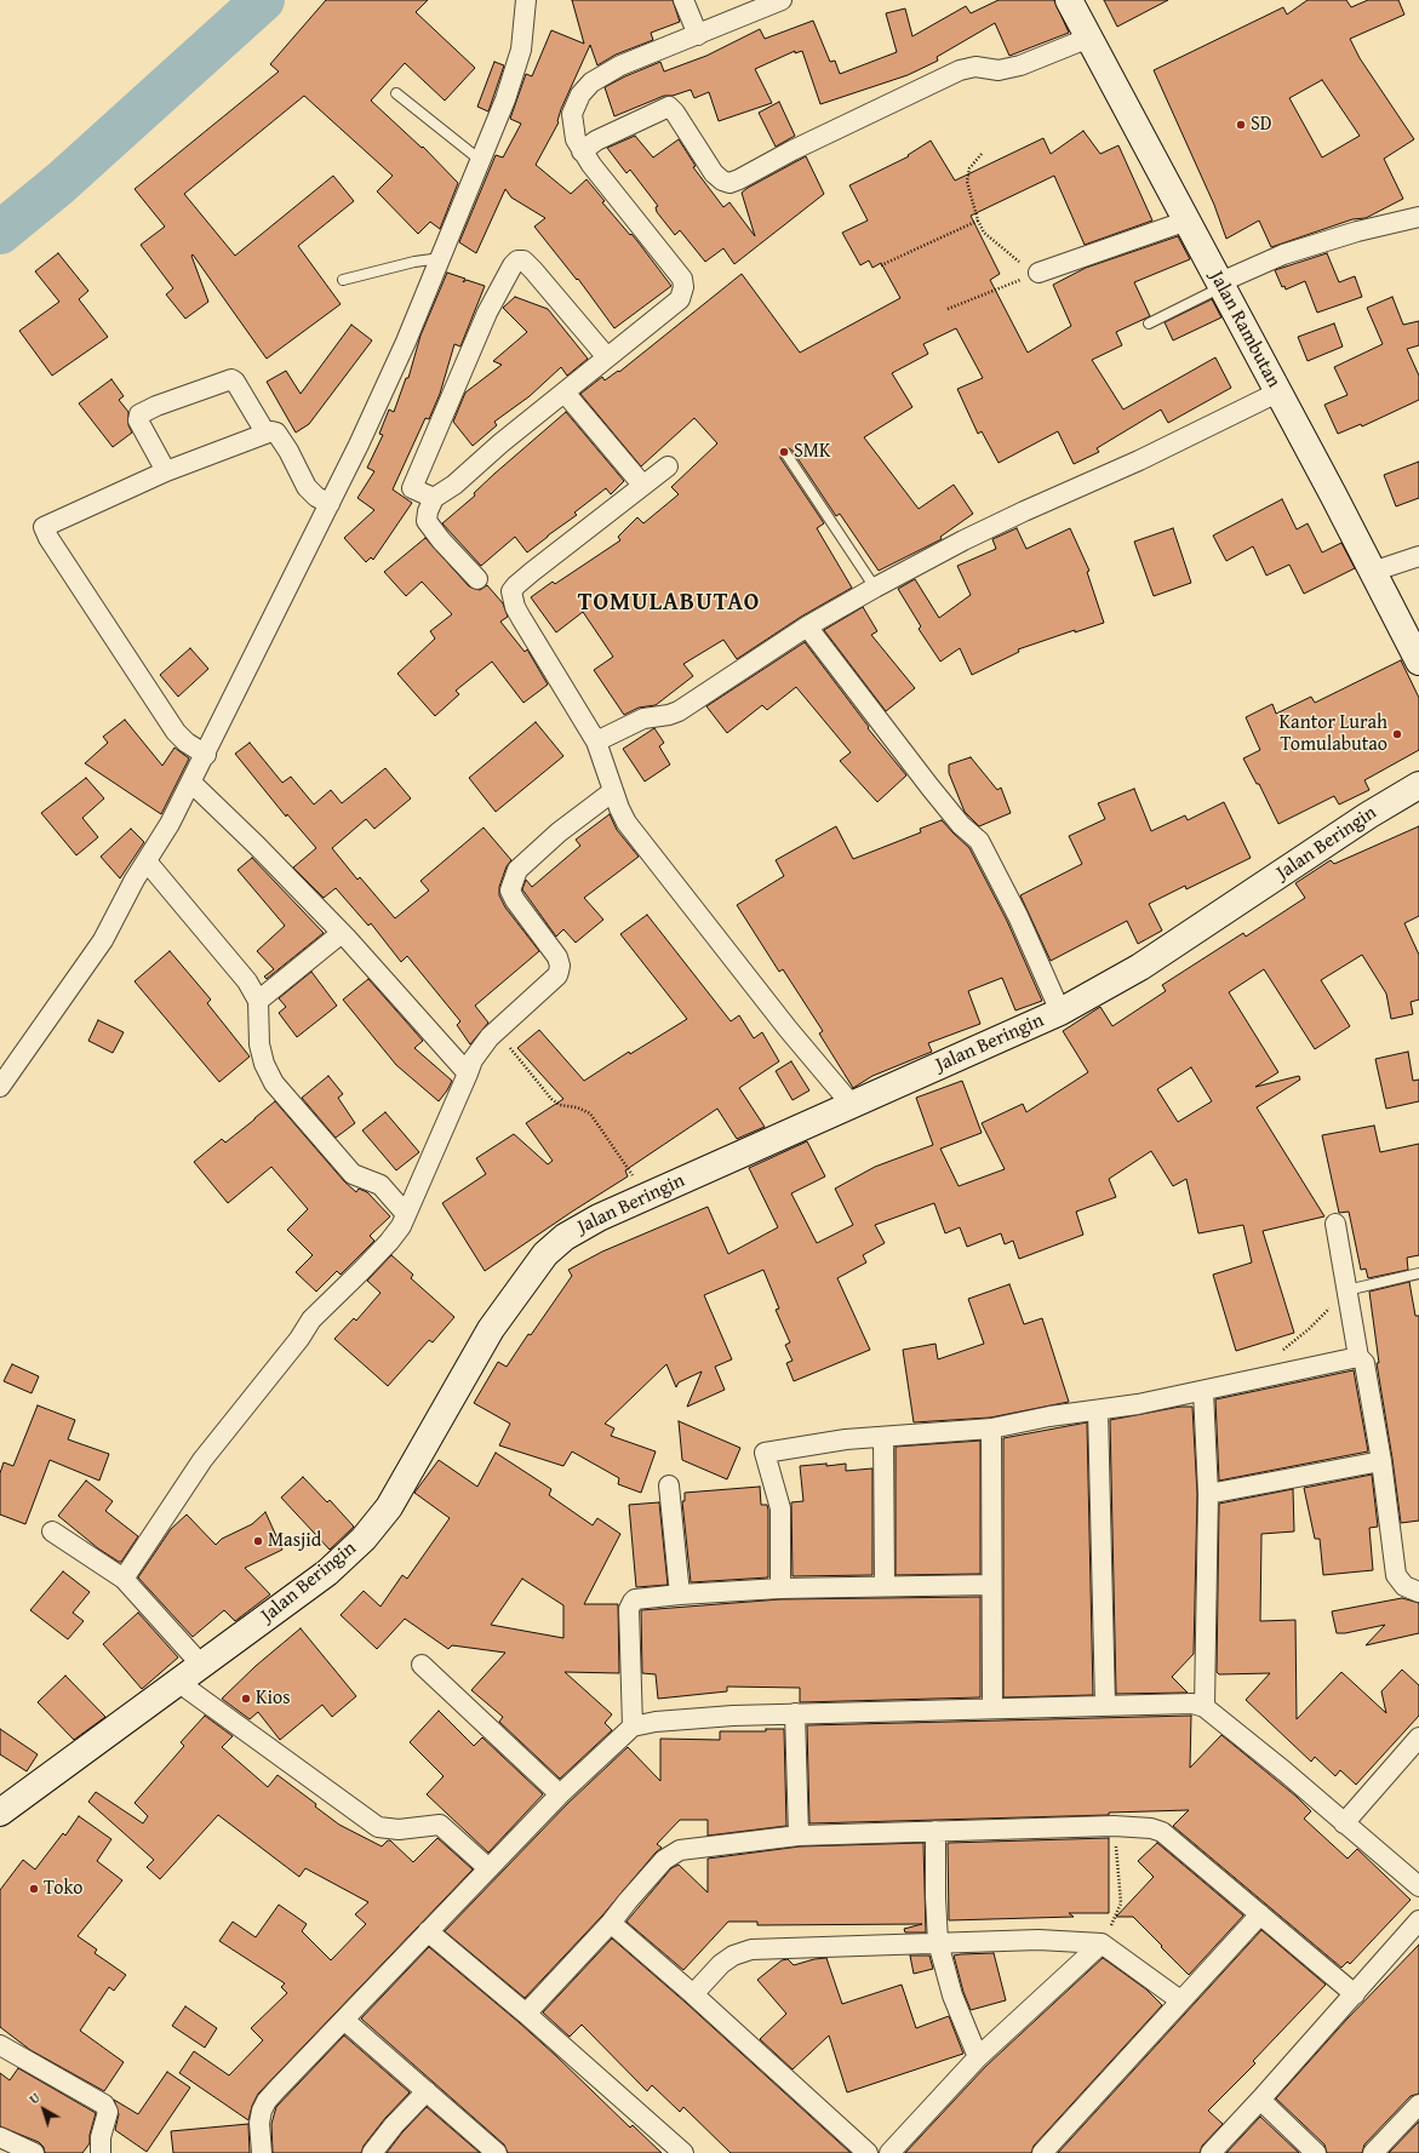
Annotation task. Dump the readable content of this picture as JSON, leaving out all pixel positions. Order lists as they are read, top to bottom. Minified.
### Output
{"streets":{"street":["Jalan Rambutan","Jalan Beringin"]},"districts":["TOMULABUTAO"],"places":["SD","SMK","Kantor Lurah Tomulabutao","Masjid","Kios","Toko"],"north":"top left"}
